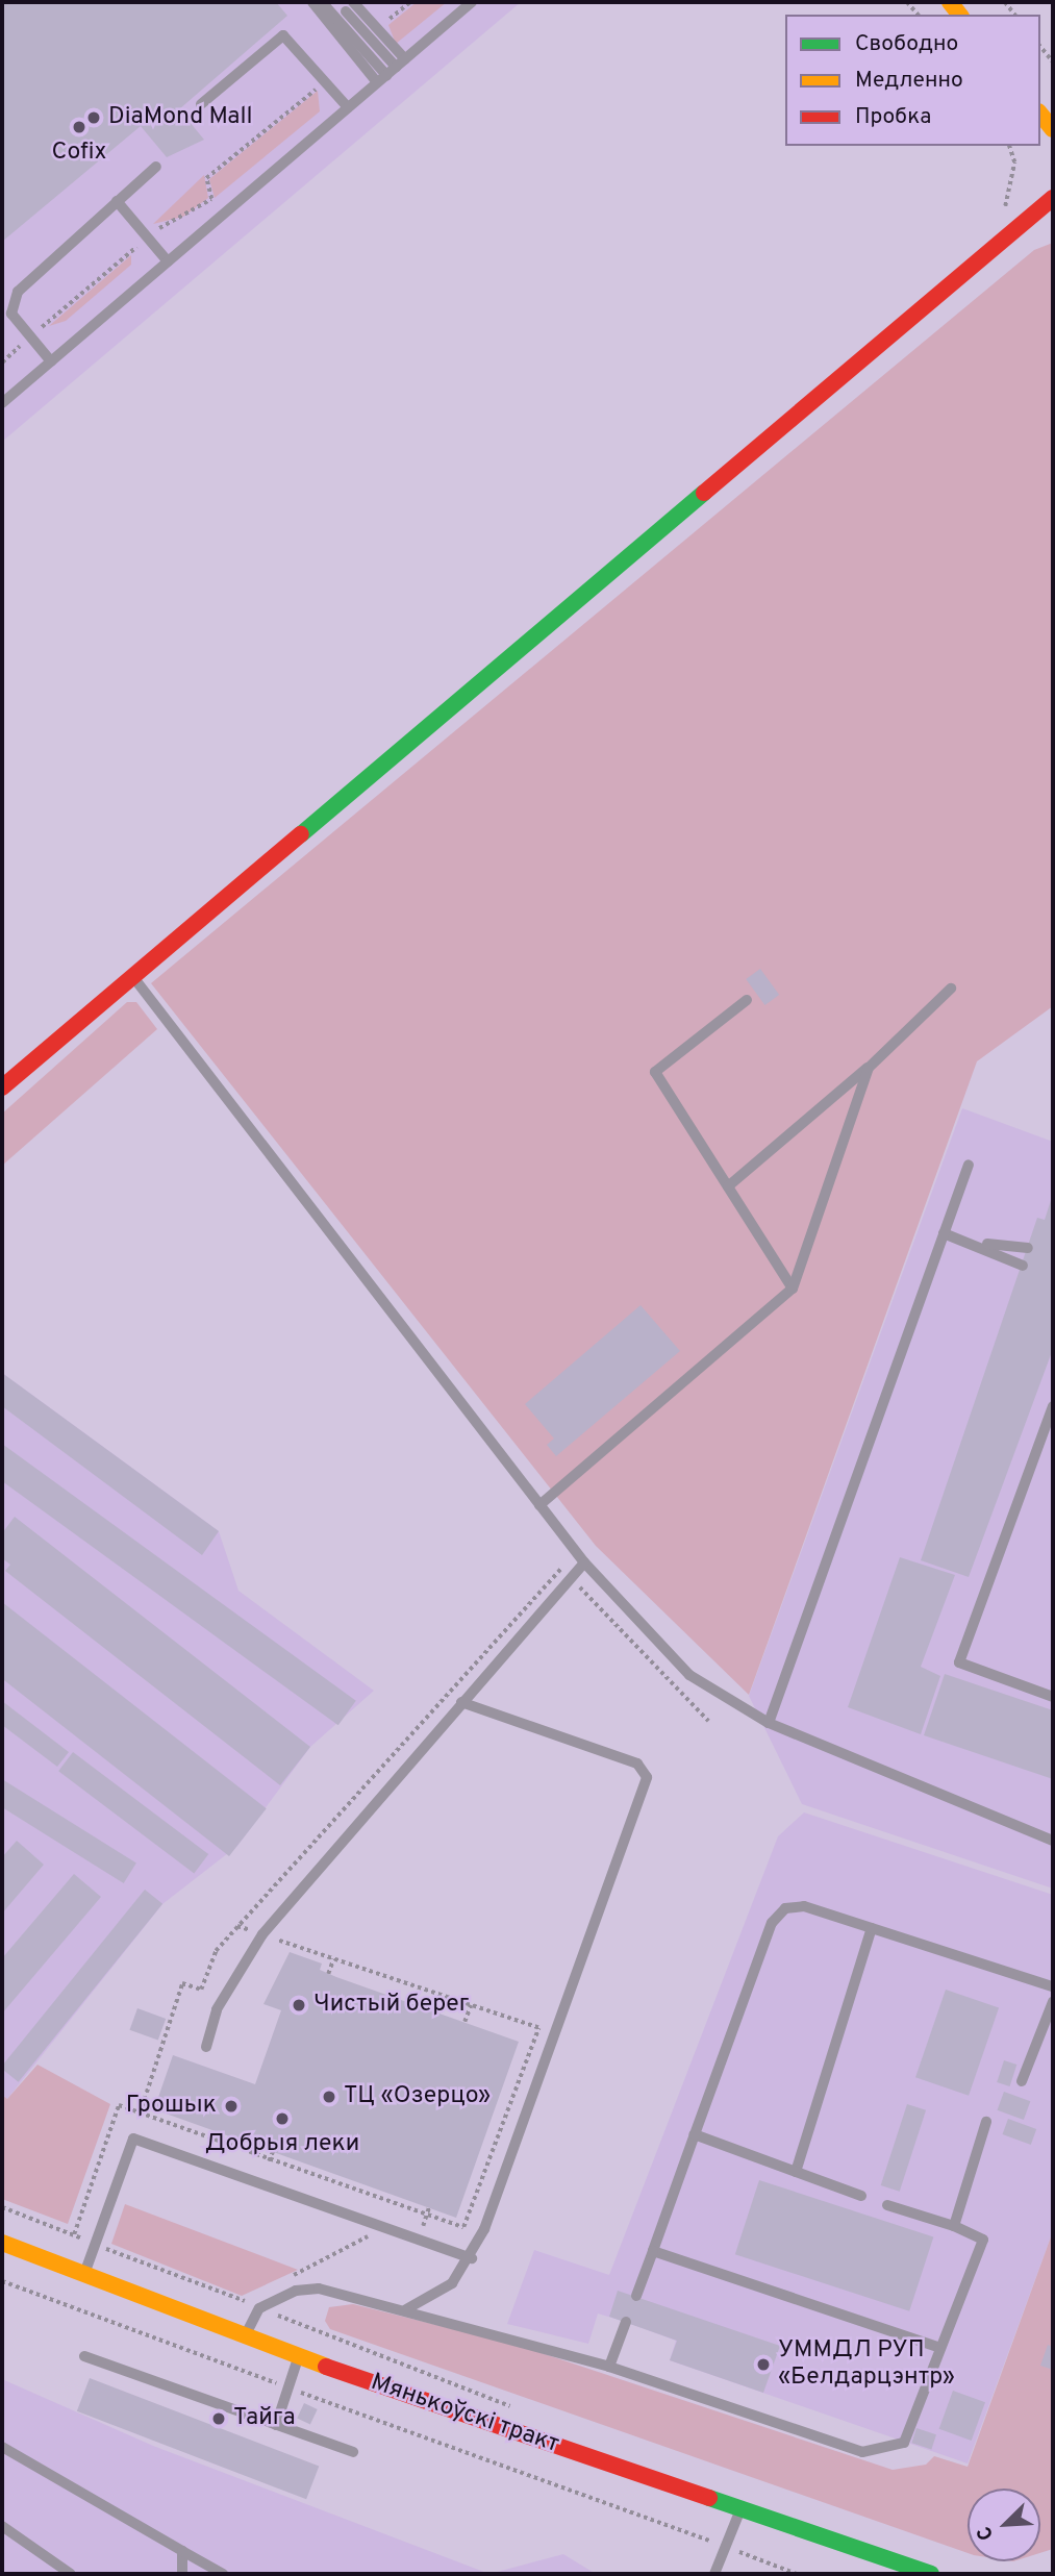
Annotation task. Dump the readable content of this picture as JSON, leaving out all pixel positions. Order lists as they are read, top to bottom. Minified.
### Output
{"streets":{"street":["Мянькоўскі тракт"]},"places":["DiaMond Mall","Cofix","Чистый берег","ТЦ «Озерцо»","Грошык","Добрыя леки","УММДЛ РУП «Белдарцэнтр»","Тайга"],"legend":["Свободно","Медленно","Пробка"],"north":"bottom left"}
